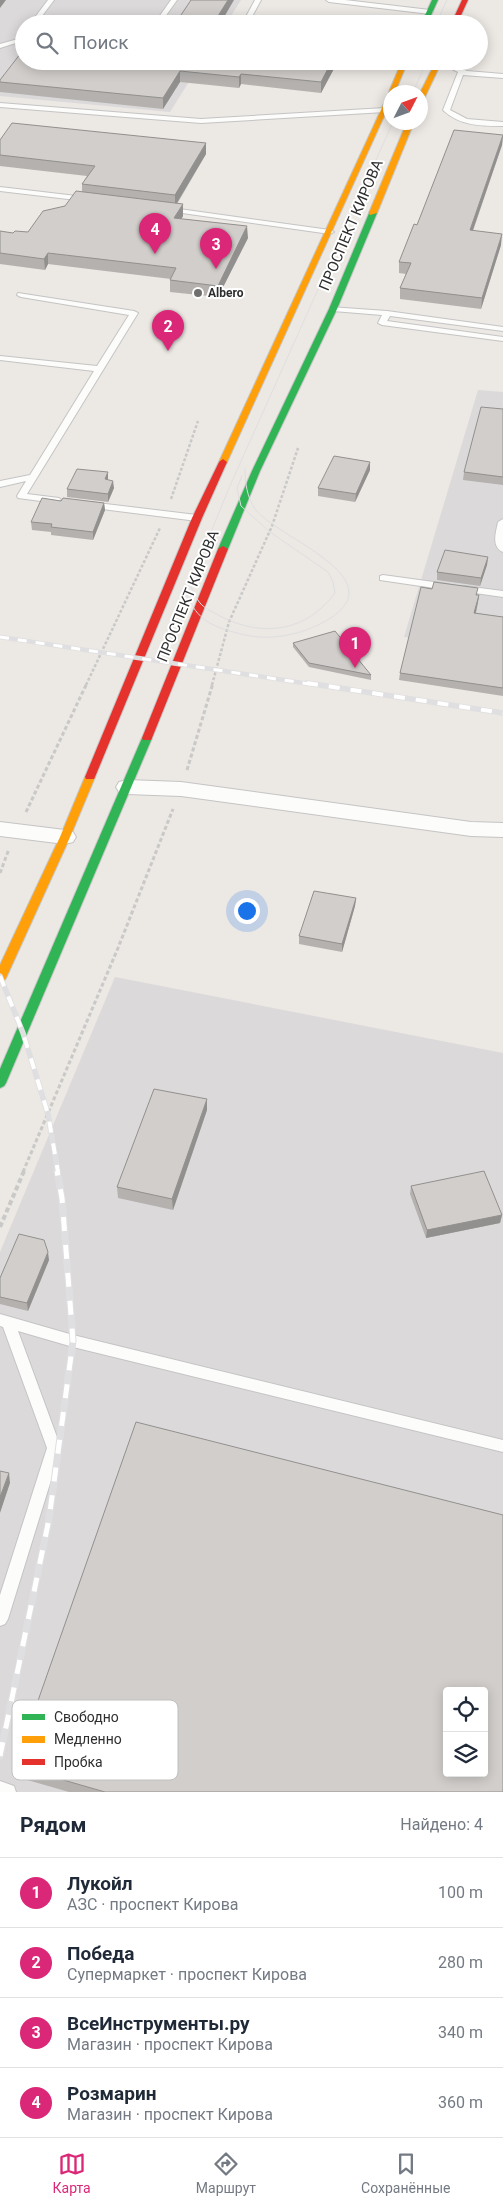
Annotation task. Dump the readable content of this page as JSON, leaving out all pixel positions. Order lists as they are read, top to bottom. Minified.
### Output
{"streets":{"main road":["ПРОСПЕКТ КИРОВА"]},"places":["Albero"],"legend":["Свободно","Медленно","Пробка"],"north":"top right","page":{"search":"Поиск","pins":["4","3","2","1"],"heading":["Рядом","Найдено: 4"],"list":[{"mark":"1","name":"Лукойл","note":"АЗС · проспект Кирова","value":"100 m"},{"mark":"2","name":"Победа","note":"Супермаркет · проспект Кирова","value":"280 m"},{"mark":"3","name":"ВсеИнструменты.ру","note":"Магазин · проспект Кирова","value":"340 m"},{"mark":"4","name":"Розмарин","note":"Магазин · проспект Кирова","value":"360 m"}],"nav":["Карта","Маршрут","Сохранённые"]}}
